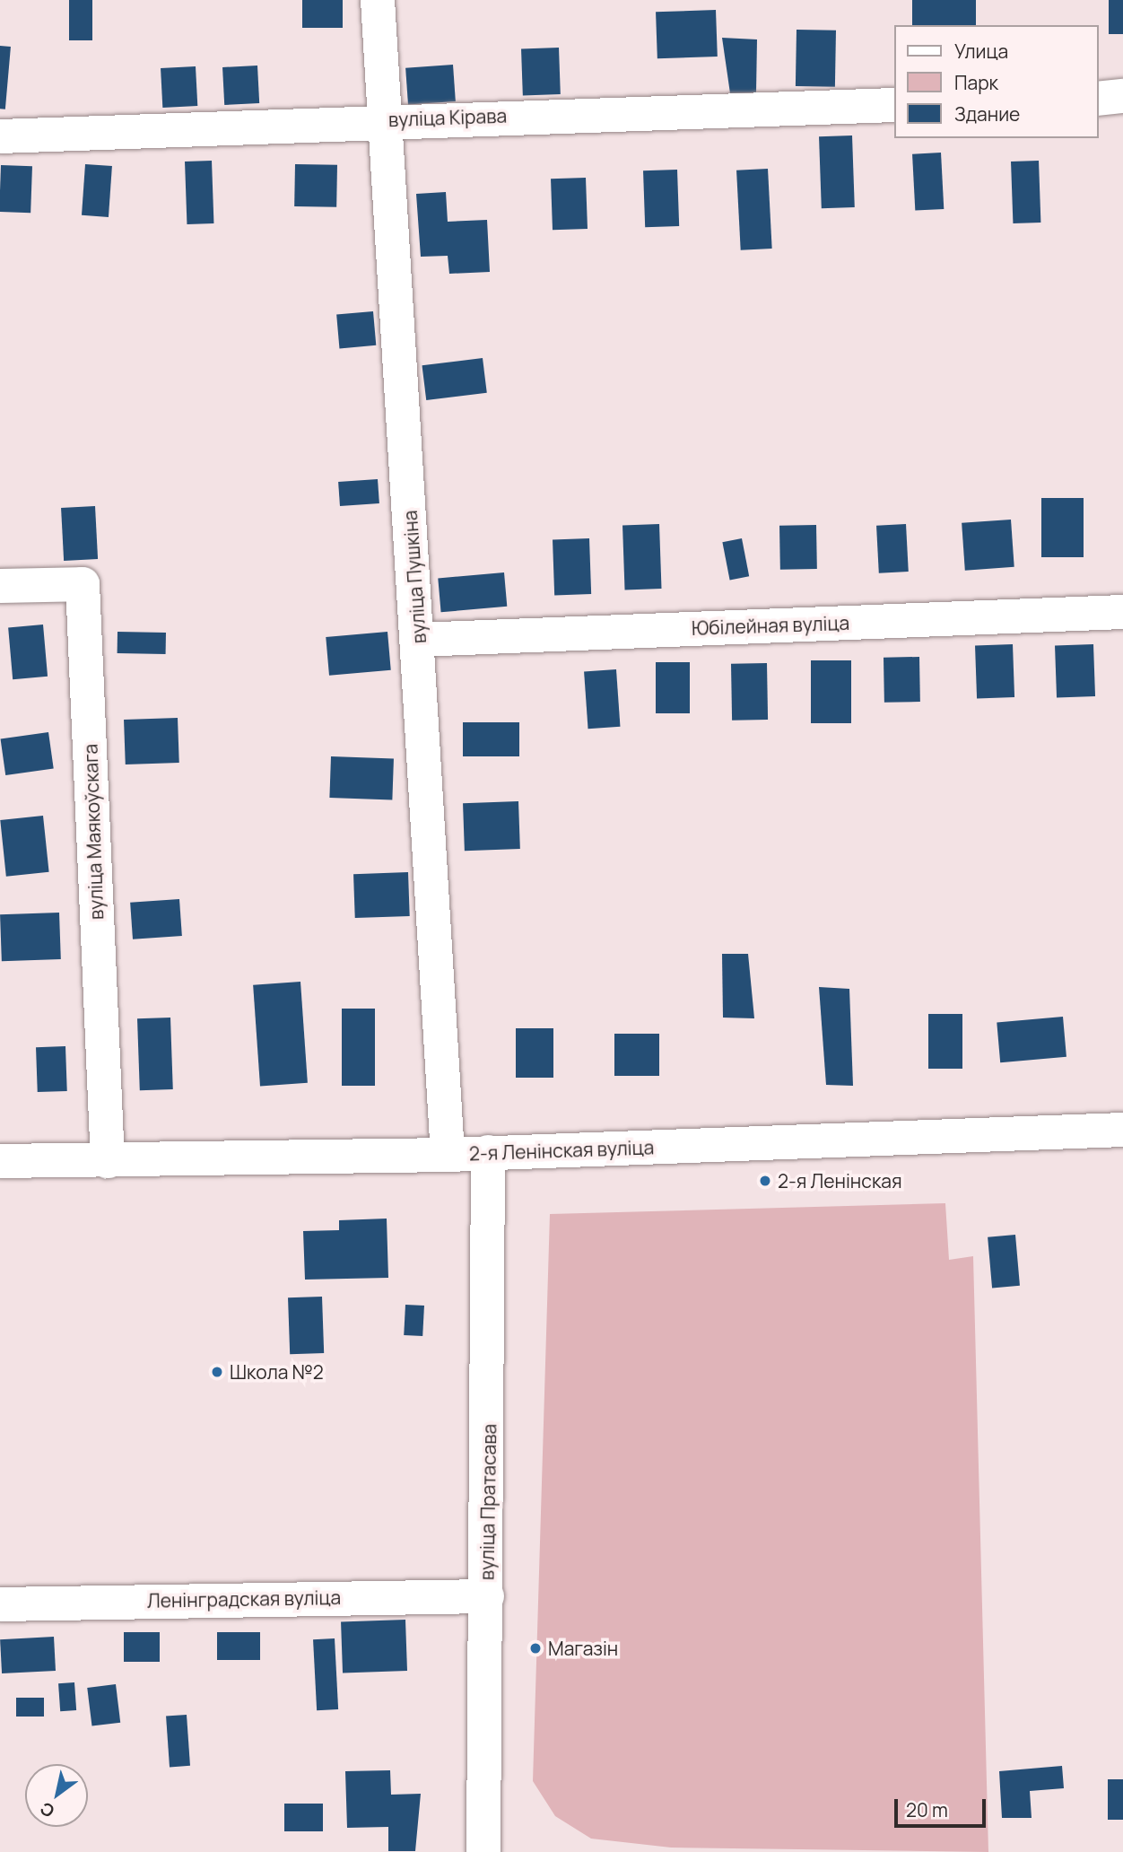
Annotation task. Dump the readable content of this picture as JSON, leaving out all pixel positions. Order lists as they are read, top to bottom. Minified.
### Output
{"streets":{"street":["вуліца Кірава","вуліца Пушкіна","Юбілейная вуліца","вуліца Маякоўскага","2-я Ленінская вуліца","вуліца Пратасава","Ленінградская вуліца"]},"crossings":[["вуліца Кірава","вуліца Пушкіна"],["вуліца Пушкіна","Юбілейная вуліца"],["вуліца Пушкіна","2-я Ленінская вуліца"],["вуліца Маякоўскага","2-я Ленінская вуліца"],["2-я Ленінская вуліца","вуліца Пратасава"],["вуліца Пратасава","Ленінградская вуліца"]],"places":["2-я Ленінская","Школа №2","Магазін"],"legend":["Улица","Парк","Здание"],"scale_bar":"20 m","north":"bottom left"}
